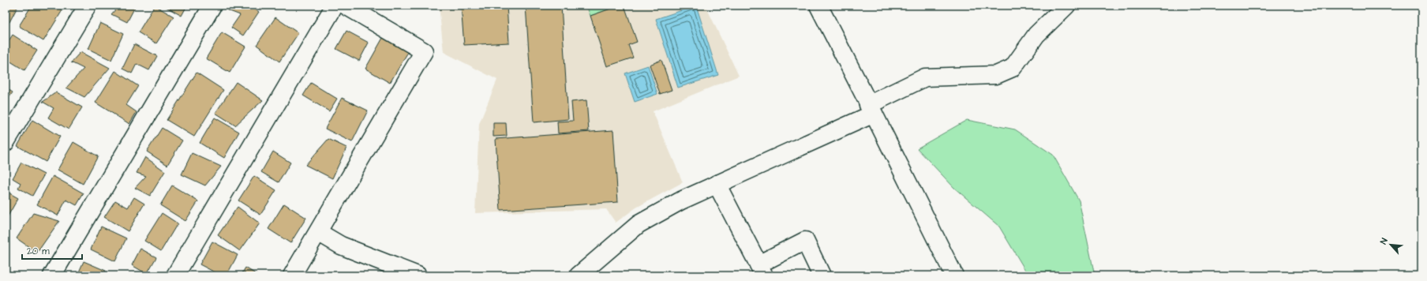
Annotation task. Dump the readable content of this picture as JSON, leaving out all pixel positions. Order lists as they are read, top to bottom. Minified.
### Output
{"scale_bar":"20 m","north":"top left"}
